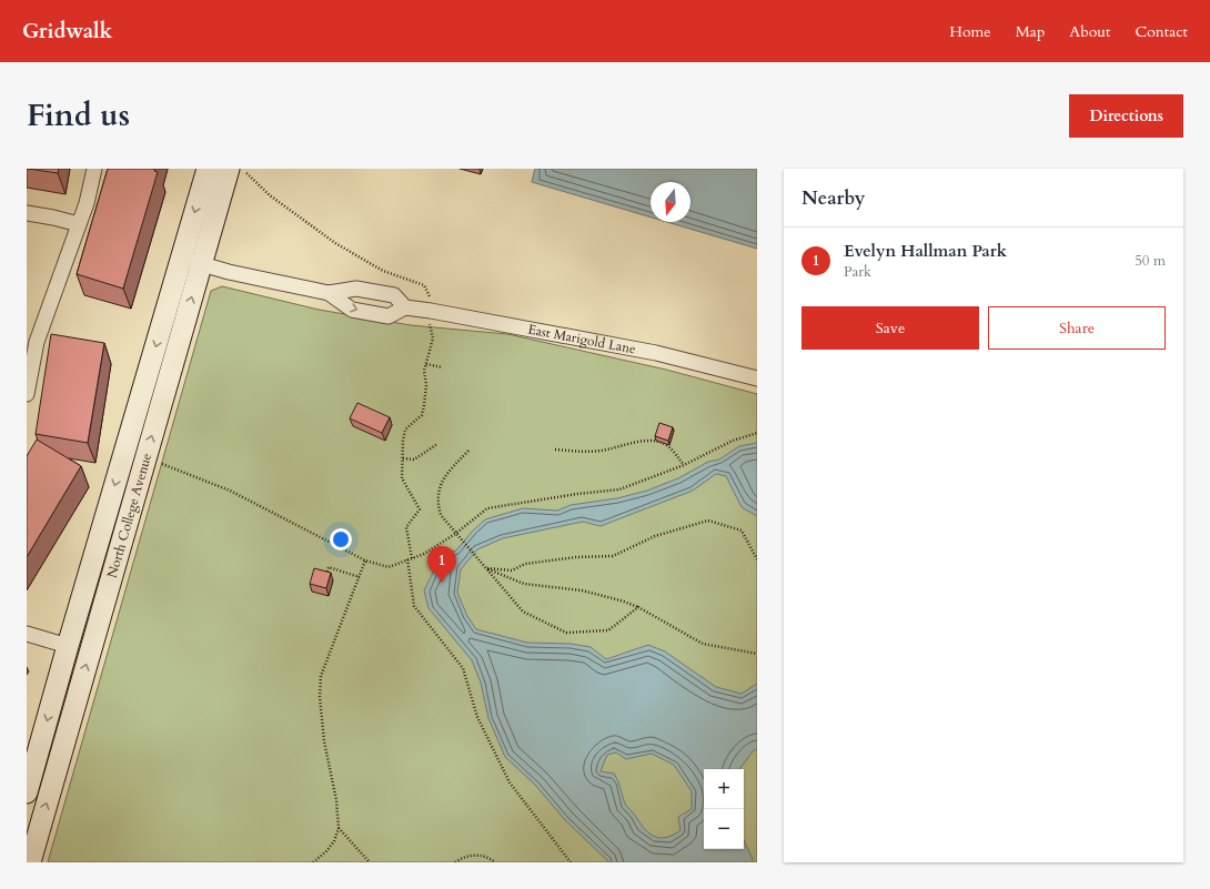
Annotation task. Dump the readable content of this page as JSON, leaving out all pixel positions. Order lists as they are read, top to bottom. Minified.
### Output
{"streets":{"street":["East Marigold Lane","North College Avenue"]},"crossings":[["East Marigold Lane","North College Avenue"]],"north":"bottom","page":{"header":"Gridwalk","nav":["Home","Map","About","Contact"],"title":"Find us","buttons":["Directions",["Save","Share"]],"heading":"Nearby","list":[{"mark":"1","name":"Evelyn Hallman Park","note":"Park","value":"50 m"}],"pins":"1","map_buttons":["+","−"]}}
